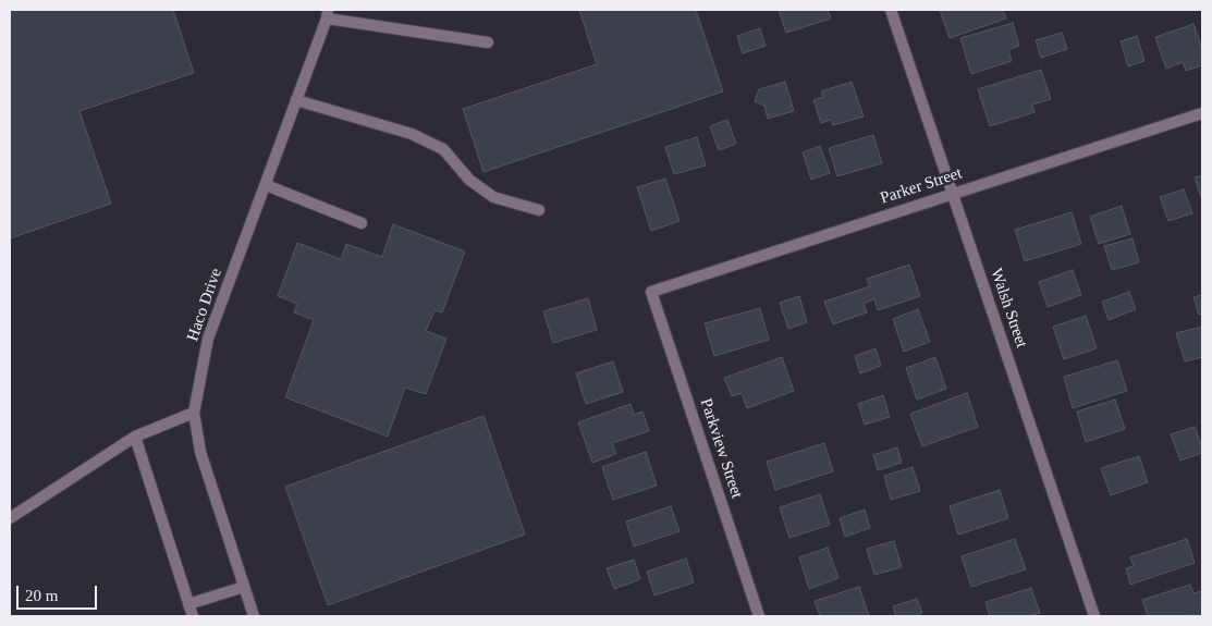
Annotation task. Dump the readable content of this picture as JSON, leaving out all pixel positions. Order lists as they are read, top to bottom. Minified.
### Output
{"streets":{"street":["Parker Street","Haco Drive","Walsh Street","Parkview Street"]},"crossings":[["Parker Street","Walsh Street"],["Parker Street","Parkview Street"]],"scale_bar":"20 m"}
